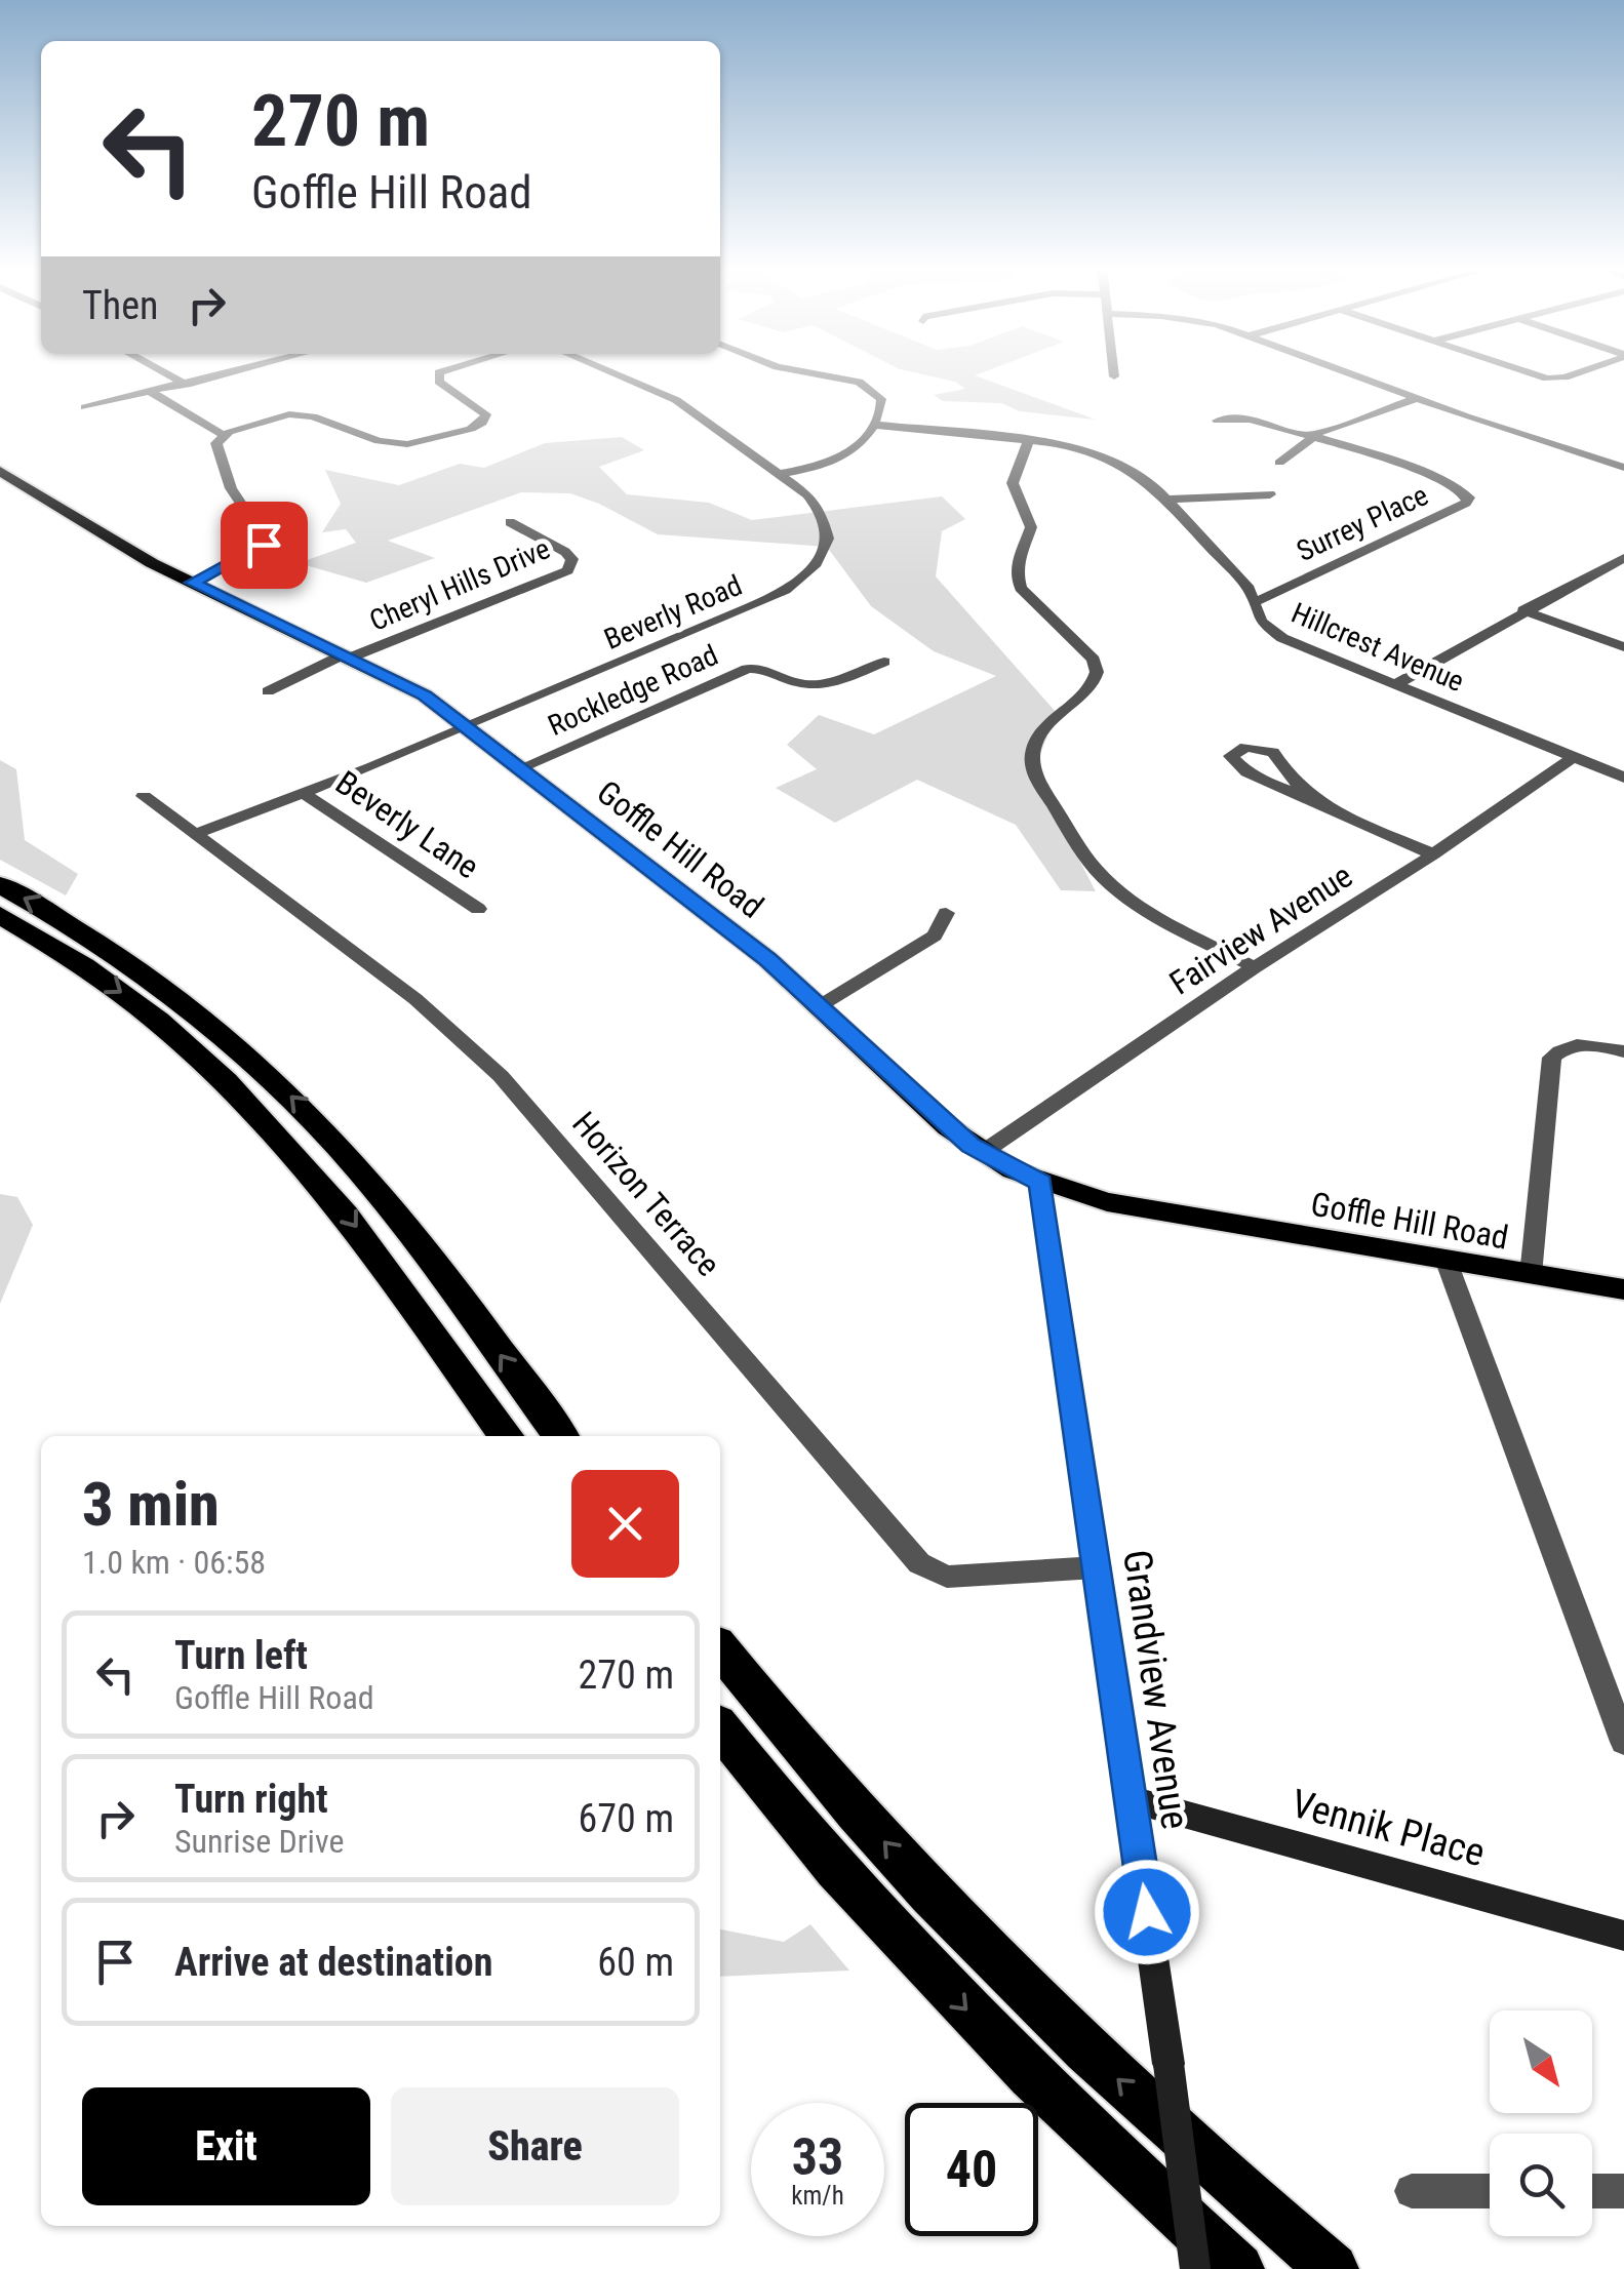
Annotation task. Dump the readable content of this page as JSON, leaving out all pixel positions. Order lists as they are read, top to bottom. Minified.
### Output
{"streets":{"main road":["Goffle Hill Road"],"street":["Surrey Place","Cheryl Hills Drive","Beverly Road","Hillcrest Avenue","Rockledge Road","Beverly Lane","Fairview Avenue","Horizon Terrace","Grandview Avenue","Vennik Place"]},"crossings":[["Surrey Place","Hillcrest Avenue"],["Cheryl Hills Drive","Goffle Hill Road"],["Beverly Road","Beverly Lane"],["Beverly Road","Goffle Hill Road"],["Beverly Road","Horizon Terrace"],["Hillcrest Avenue","Fairview Avenue"],["Rockledge Road","Goffle Hill Road"],["Goffle Hill Road","Fairview Avenue"],["Goffle Hill Road","Grandview Avenue"],["Horizon Terrace","Grandview Avenue"],["Grandview Avenue","Vennik Place"]],"north":"bottom right","page":{"turn":["270 m","Goffle Hill Road"],"then":"Then","heading":["3 min","1.0 km · 06:58"],"list":[{"name":"Turn left","note":"Goffle Hill Road","value":"270 m"},{"name":"Turn right","note":"Sunrise Drive","value":"670 m"},{"name":"Arrive at destination","value":"60 m"}],"buttons":["Exit","Share"],"speed":"33 km/h","limit":"40"}}
